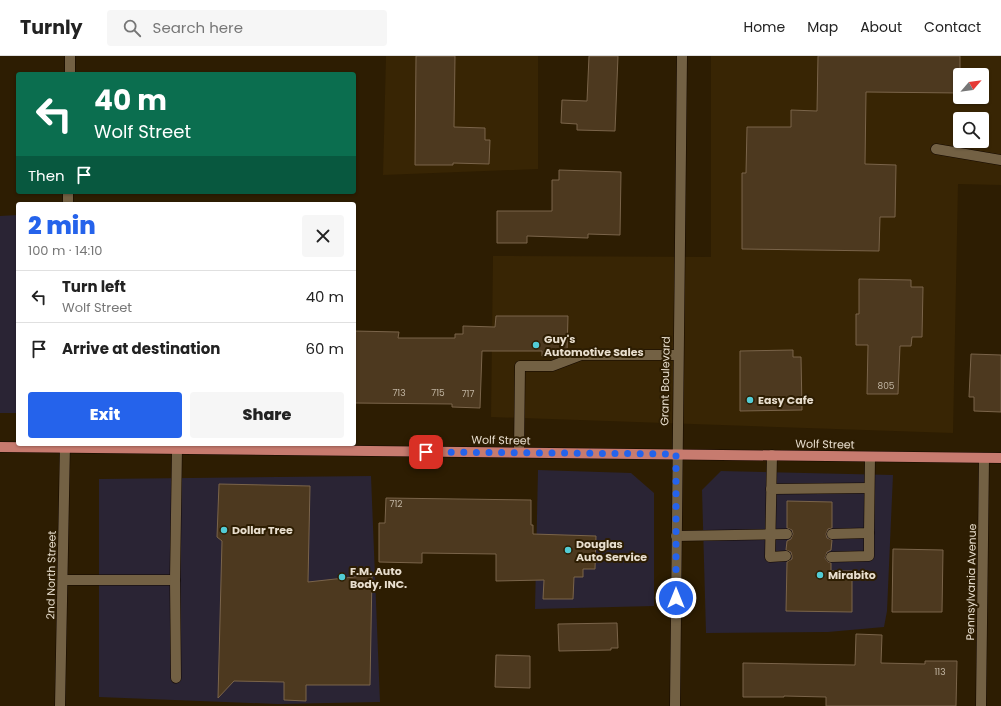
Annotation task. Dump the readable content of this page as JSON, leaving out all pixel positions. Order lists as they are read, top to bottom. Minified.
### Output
{"streets":{"main road":["Wolf Street"],"street":["Grant Boulevard","2nd North Street","Pennsylvania Avenue"]},"crossings":[["Grant Boulevard","Wolf Street"],["Wolf Street","2nd North Street"],["Wolf Street","Pennsylvania Avenue"]],"places":["Guy's Automotive Sales","Easy Cafe","Dollar Tree","Douglas Auto Service","Mirabito","F.M. Auto Body, INC."],"house_numbers":["805","713","715","717","712","113"],"north":"top right","page":{"header":"Turnly","search":"Search here","nav":["Home","Map","About","Contact"],"turn":["40 m","Wolf Street"],"then":"Then","heading":["2 min","100 m · 14:10"],"list":[{"name":"Turn left","note":"Wolf Street","value":"40 m"},{"name":"Arrive at destination","value":"60 m"}],"buttons":["Exit","Share"]}}
